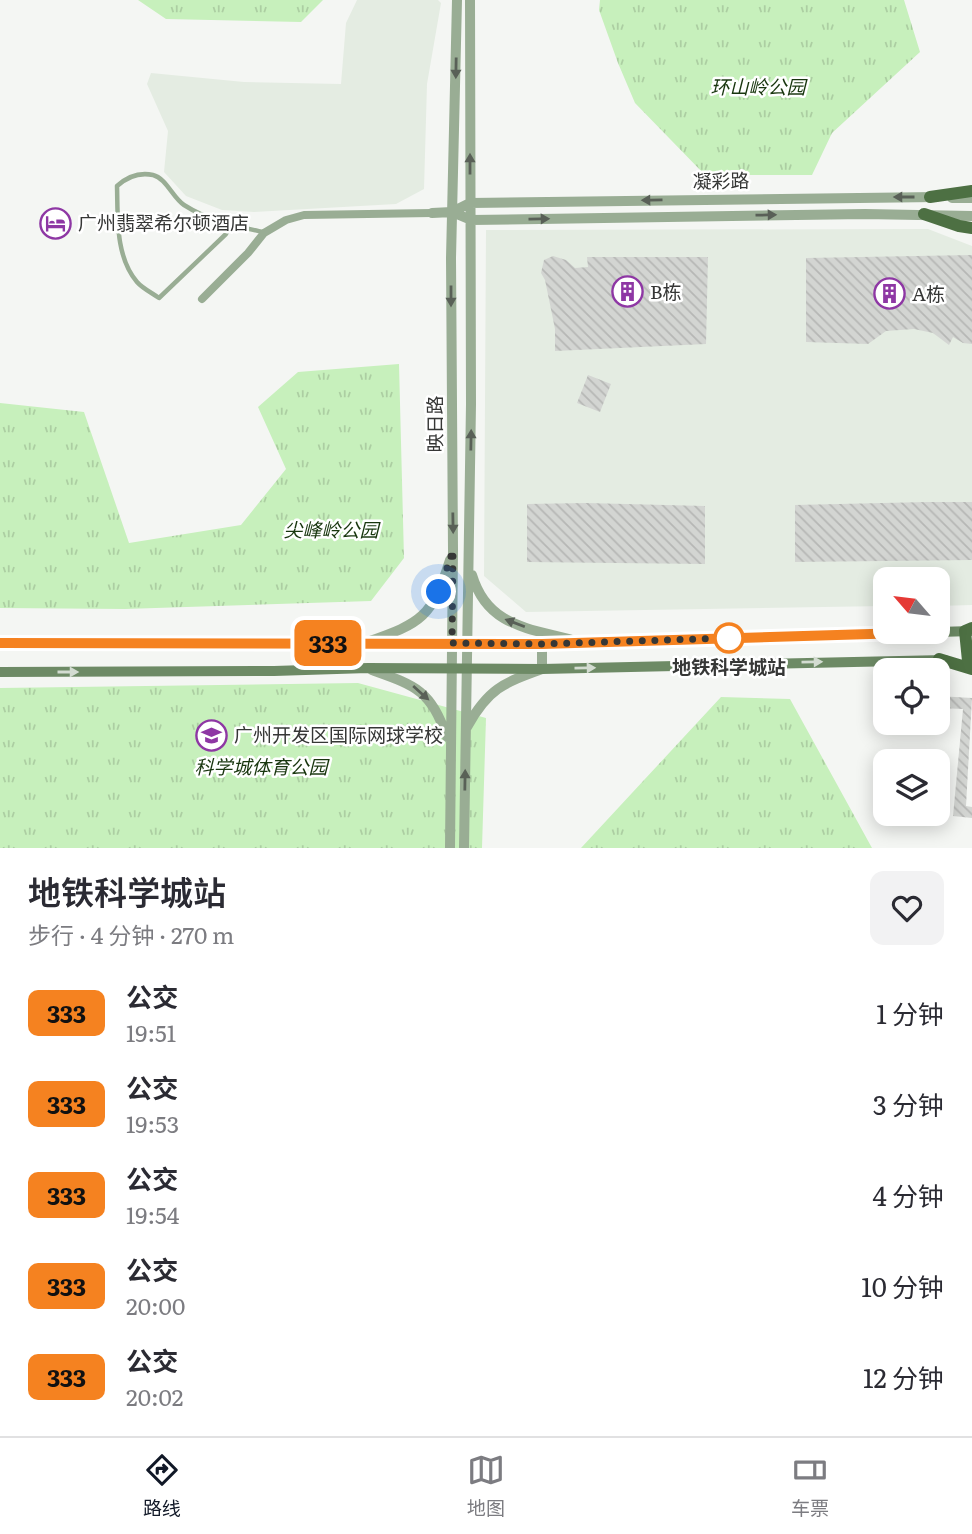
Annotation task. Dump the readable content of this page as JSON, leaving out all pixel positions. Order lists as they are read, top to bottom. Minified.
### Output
{"streets":{"street":["凝彩路","映日路"]},"crossings":[["凝彩路","映日路"]],"parks":["环山岭公园","尖峰岭公园","科学城体育公园"],"places":{"hotel":["广州翡翠希尔顿酒店"],"building":["B栋","A栋"],"other":["地铁科学城站"],"school or university":["广州开发区国际网球学校"]},"lines":["bus line 333"],"north":"top left","page":{"on_map":"333","heading":["地铁科学城站","步行 · 4 分钟 · 270 m"],"list":[{"mark":"333","name":"公交","note":"19:51","value":"1 分钟"},{"mark":"333","name":"公交","note":"19:53","value":"3 分钟"},{"mark":"333","name":"公交","note":"19:54","value":"4 分钟"},{"mark":"333","name":"公交","note":"20:00","value":"10 分钟"},{"mark":"333","name":"公交","note":"20:02","value":"12 分钟"}],"tabs":["路线","地图","车票"]}}
